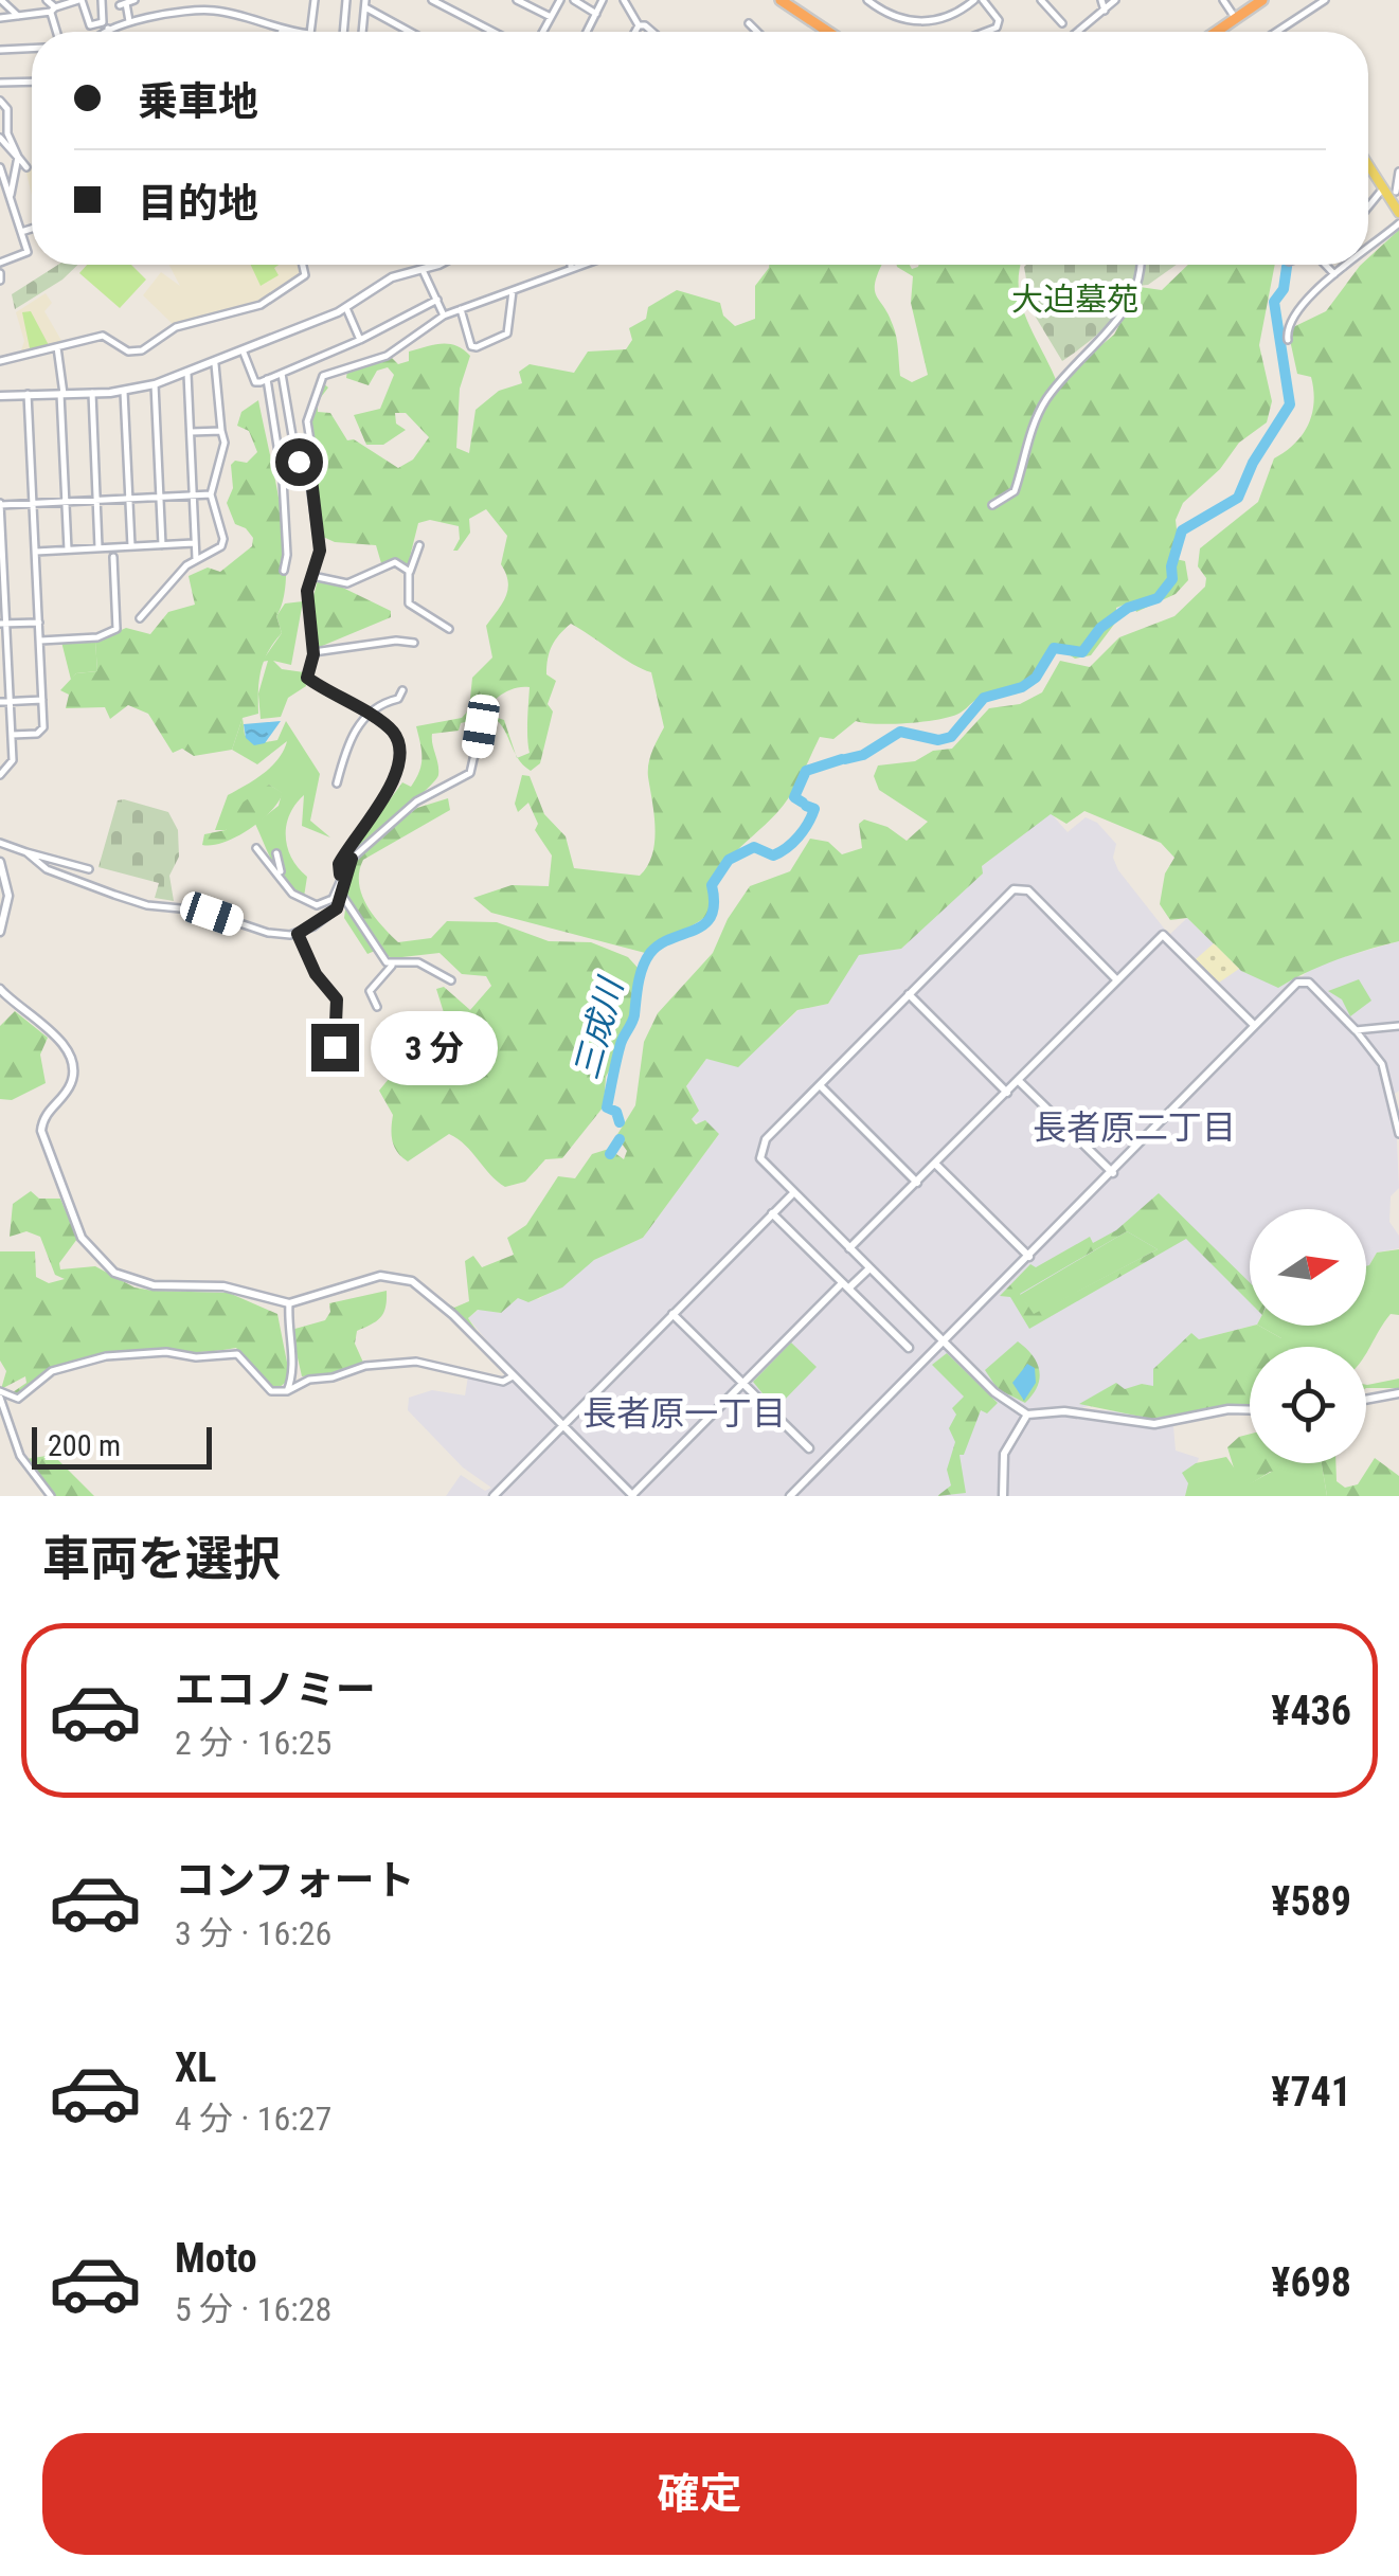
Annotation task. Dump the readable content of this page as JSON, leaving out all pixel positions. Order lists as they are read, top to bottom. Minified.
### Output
{"districts":["長者原二丁目","長者原一丁目"],"water":["三成川"],"parks":["大迫墓苑"],"scale_bar":"200 m","north":"right","page":{"banner":["乗車地","目的地"],"bubble":"3 分","scale":"200 m","heading":"車両を選択","list":[{"name":"エコノミー","note":"2 分 · 16:25","value":"¥436"},{"name":"コンフォート","note":"3 分 · 16:26","value":"¥589"},{"name":"XL","note":"4 分 · 16:27","value":"¥741"},{"name":"Moto","note":"5 分 · 16:28","value":"¥698"}],"buttons":"確定"}}
